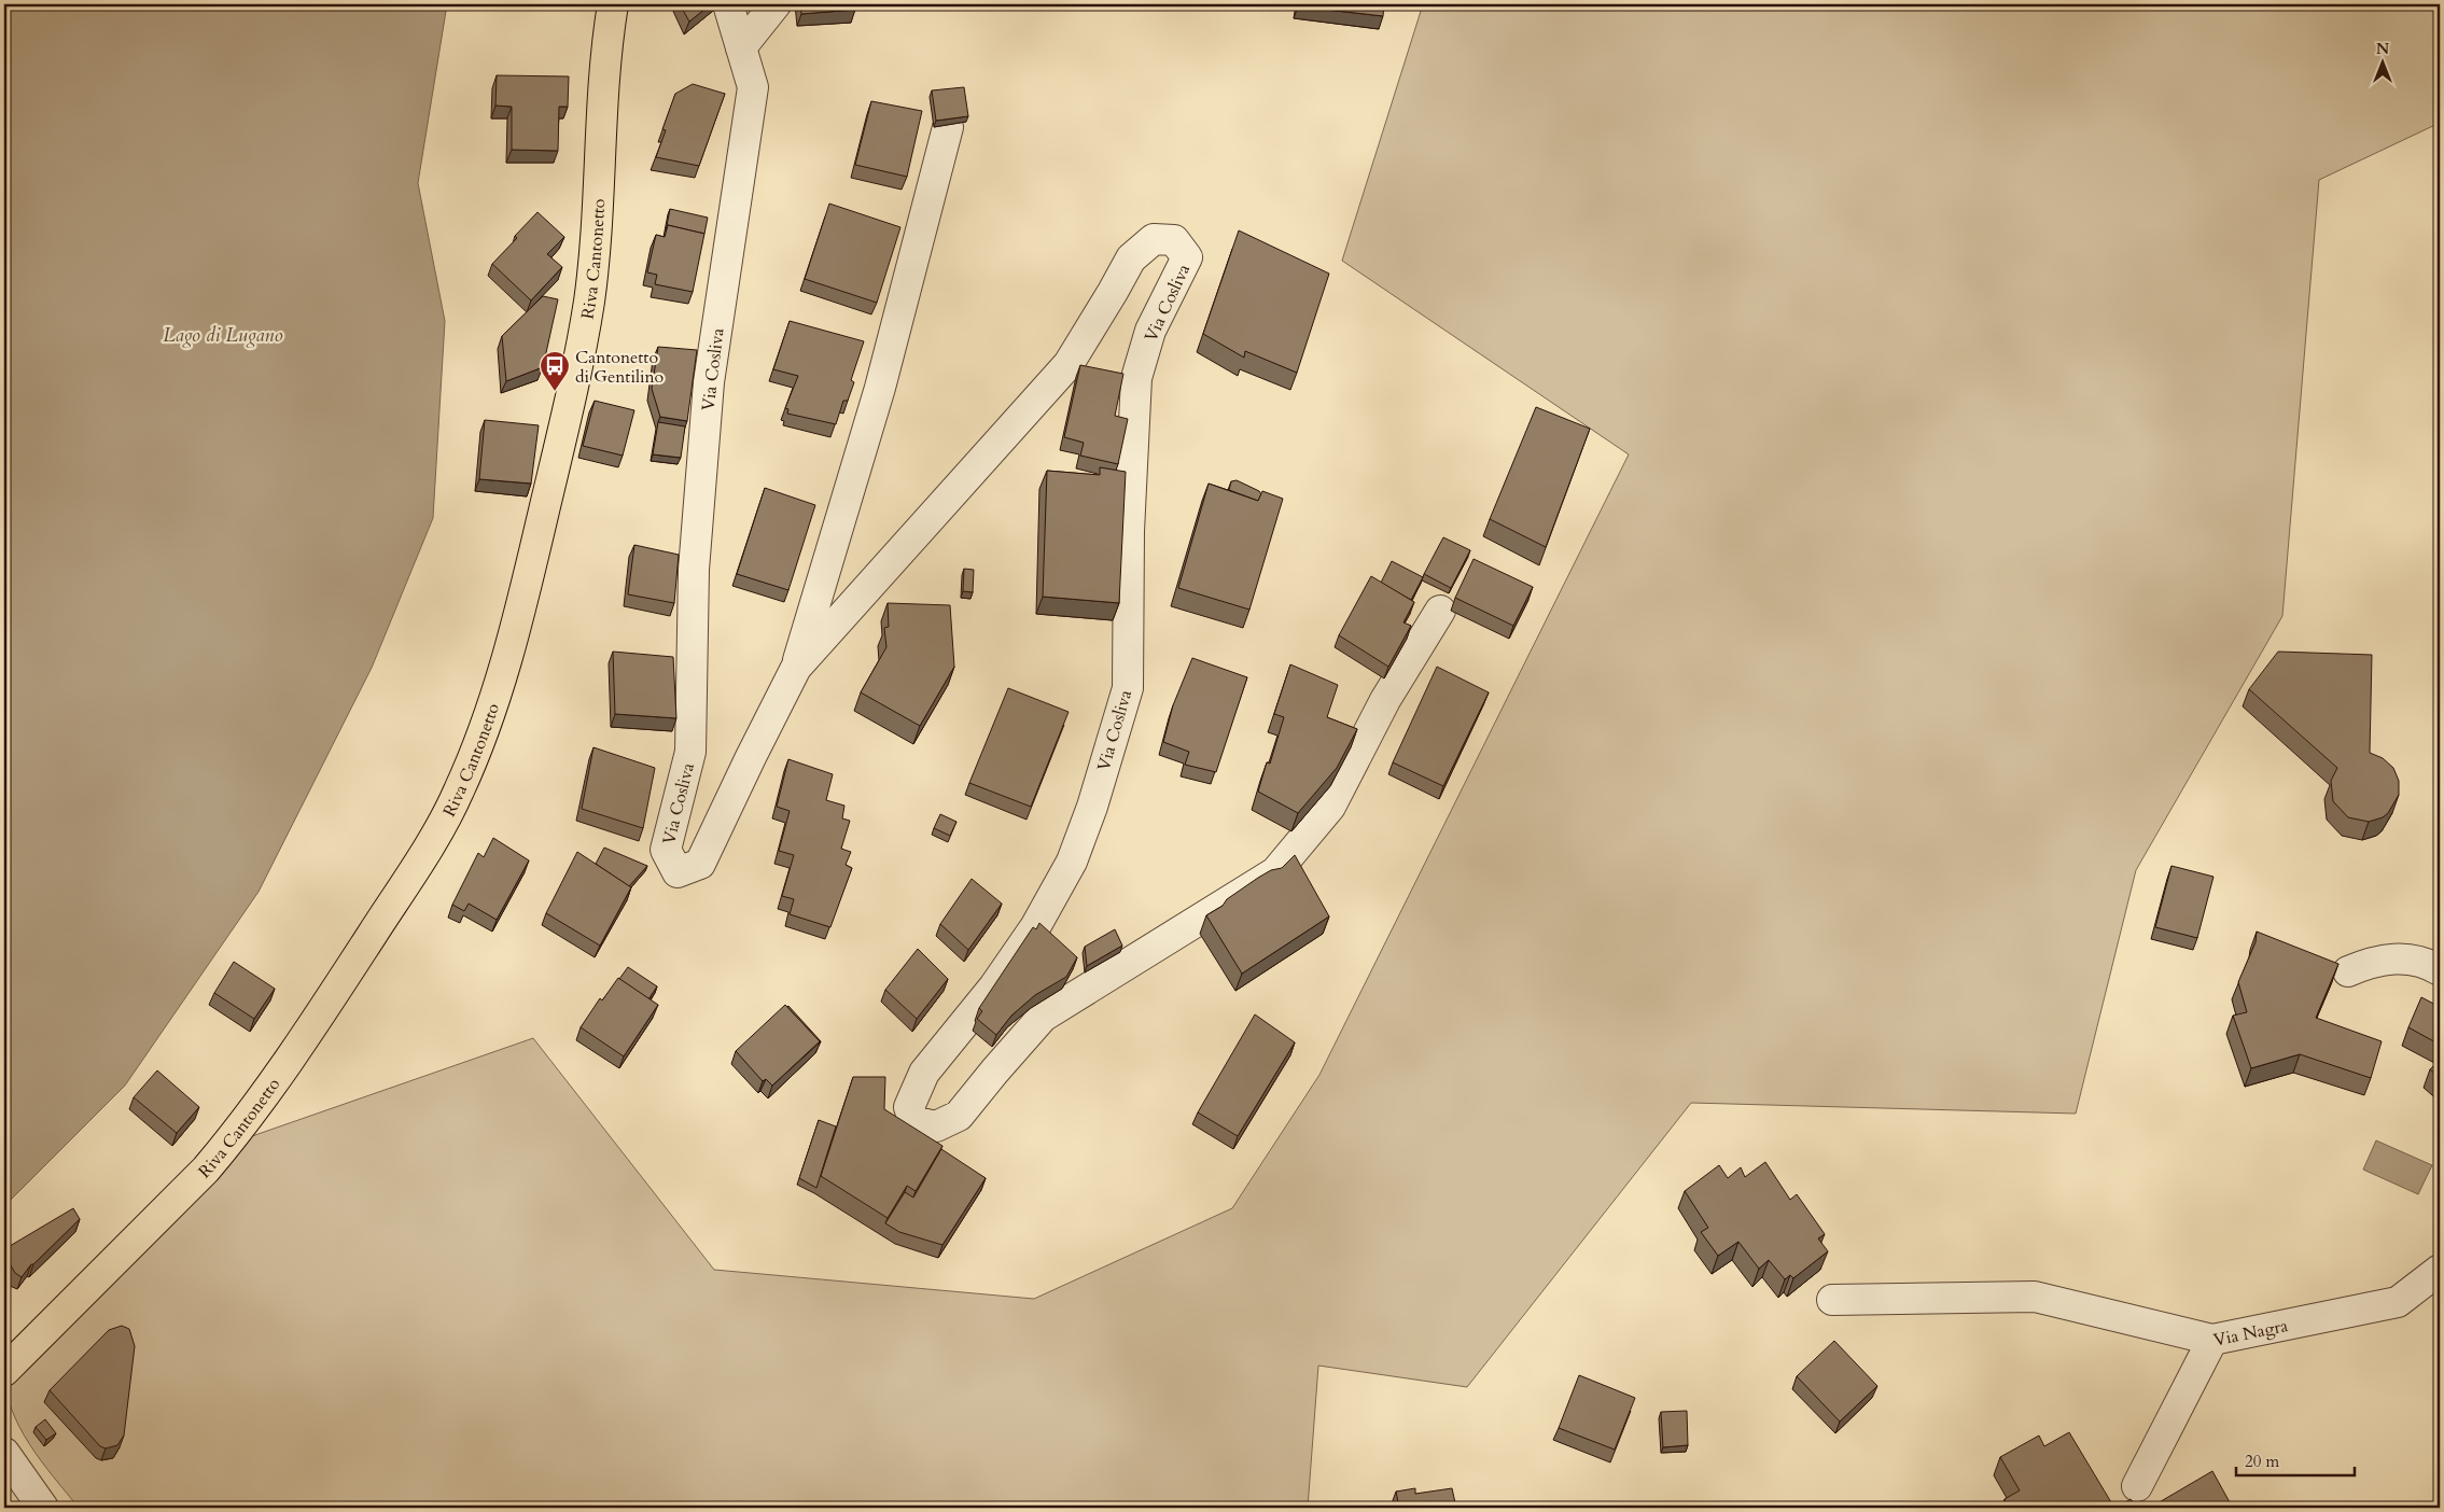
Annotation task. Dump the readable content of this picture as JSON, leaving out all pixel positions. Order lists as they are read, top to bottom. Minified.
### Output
{"streets":{"main road":["Riva Cantonetto"],"street":["Via Cosliva","Via Nagra"]},"water":["Lago di Lugano"],"places":{"bus stop":["Cantonetto di Gentilino"]},"scale_bar":"20 m","north":"top"}
